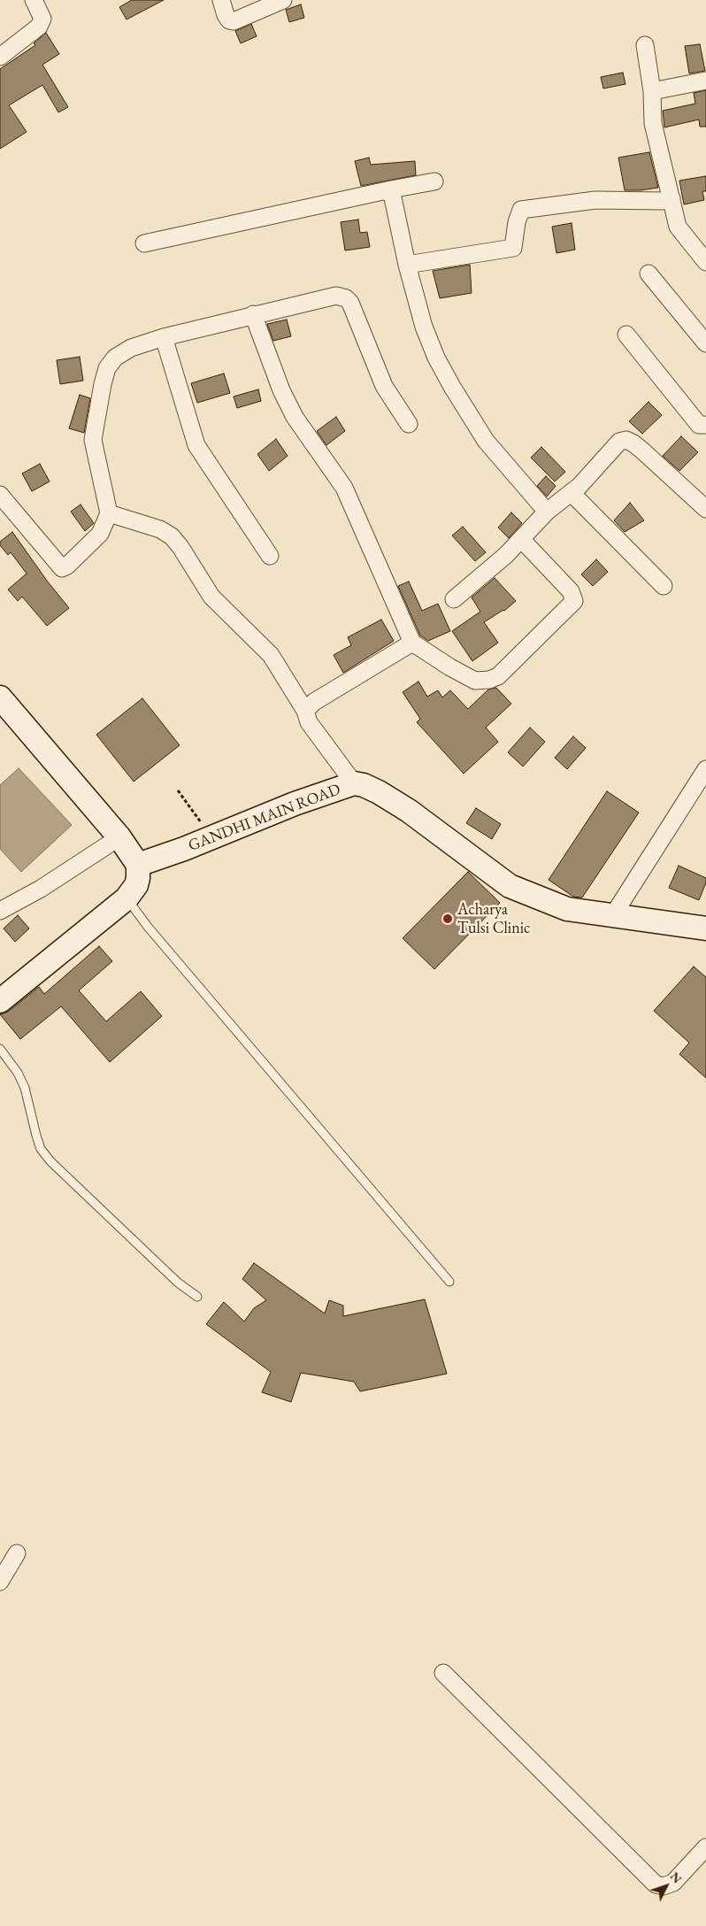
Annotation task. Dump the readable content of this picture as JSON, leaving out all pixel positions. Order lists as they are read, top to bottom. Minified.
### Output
{"streets":{"street":["GANDHI MAIN ROAD"]},"places":["Acharya Tulsi Clinic"],"north":"top right"}
